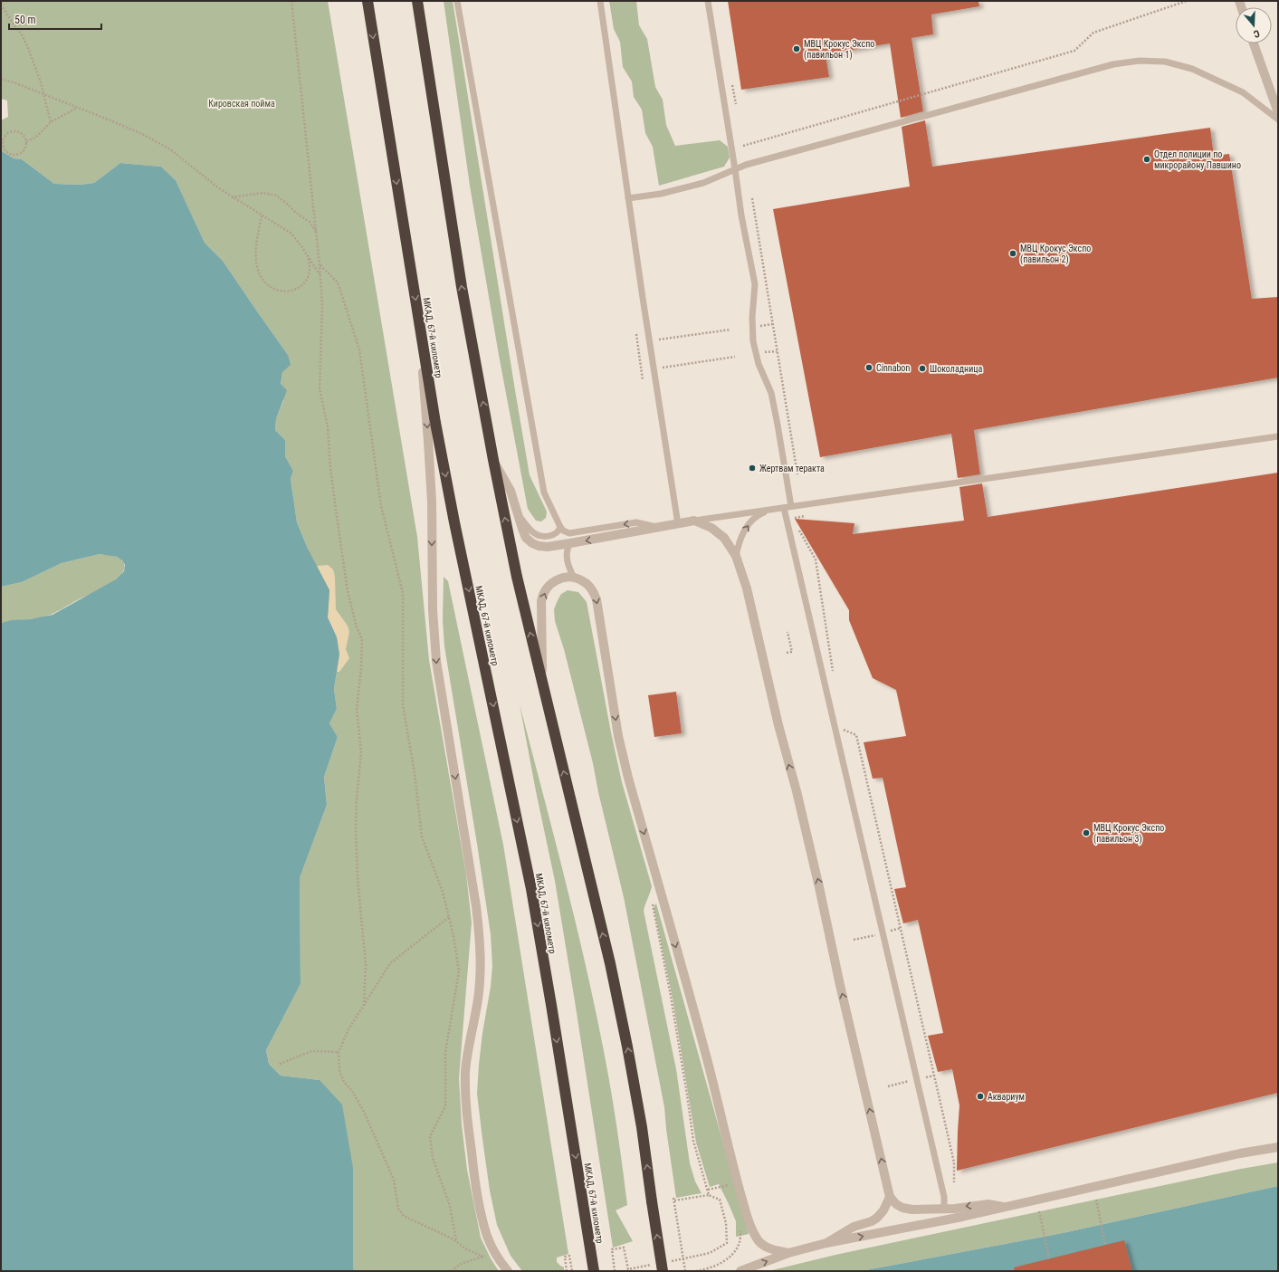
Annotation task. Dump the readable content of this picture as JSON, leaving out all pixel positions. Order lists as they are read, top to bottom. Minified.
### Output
{"streets":{"highway":["МКАД, 67-й километр"]},"parks":["Кировская пойма"],"places":["МВЦ Крокус Экспо (павильон 1)","Отдел полиции по микрорайону Павшино","МВЦ Крокус Экспо (павильон 2)","Cinnabon","Шоколадница","Жертвам теракта","МВЦ Крокус Экспо (павильон 3)","Аквариум"],"scale_bar":"50 m","north":"bottom"}
